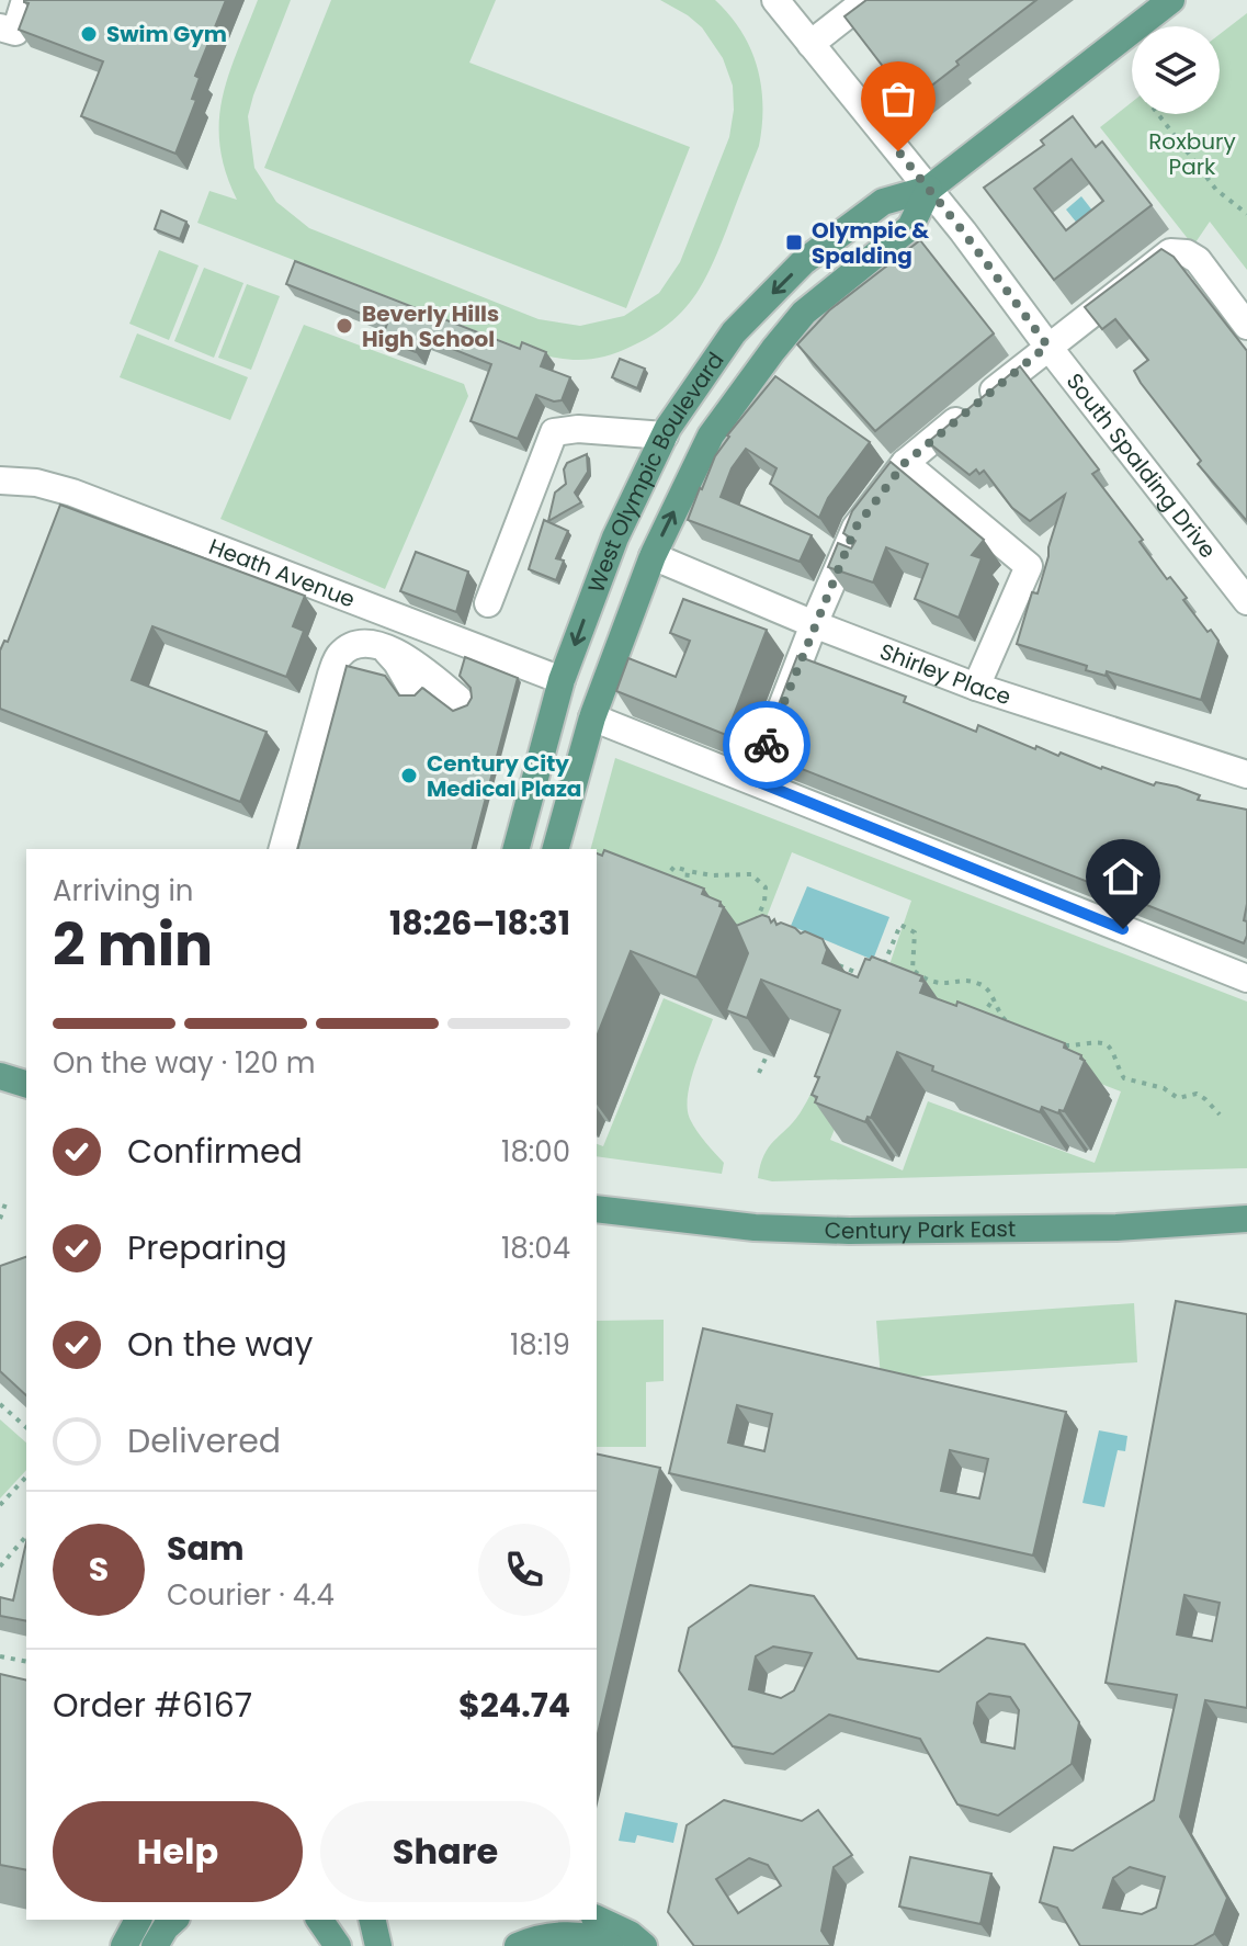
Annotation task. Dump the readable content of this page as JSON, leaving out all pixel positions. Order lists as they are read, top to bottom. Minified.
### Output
{"streets":{"main road":["West Olympic Boulevard","Century Park East"],"street":["South Spalding Drive","Heath Avenue","Shirley Place"]},"crossings":[["South Spalding Drive","West Olympic Boulevard"],["West Olympic Boulevard","Heath Avenue"],["West Olympic Boulevard","Shirley Place"]],"parks":["Roxbury Park"],"places":{"other":["Swim Gym","Beverly Hills High School","Century City Medical Plaza"],"transit":["Olympic & Spalding"]},"page":{"heading":["2 min","Arriving in","18:26–18:31"],"panel":["Sam","Courier · 4.4","Order #6167","$24.74"],"bar":"On the way · 120 m","list":[["Confirmed","18:00"],["Preparing","18:04"],["On the way","18:19"],"Delivered"],"round":"S","buttons":["Help","Share"]}}
